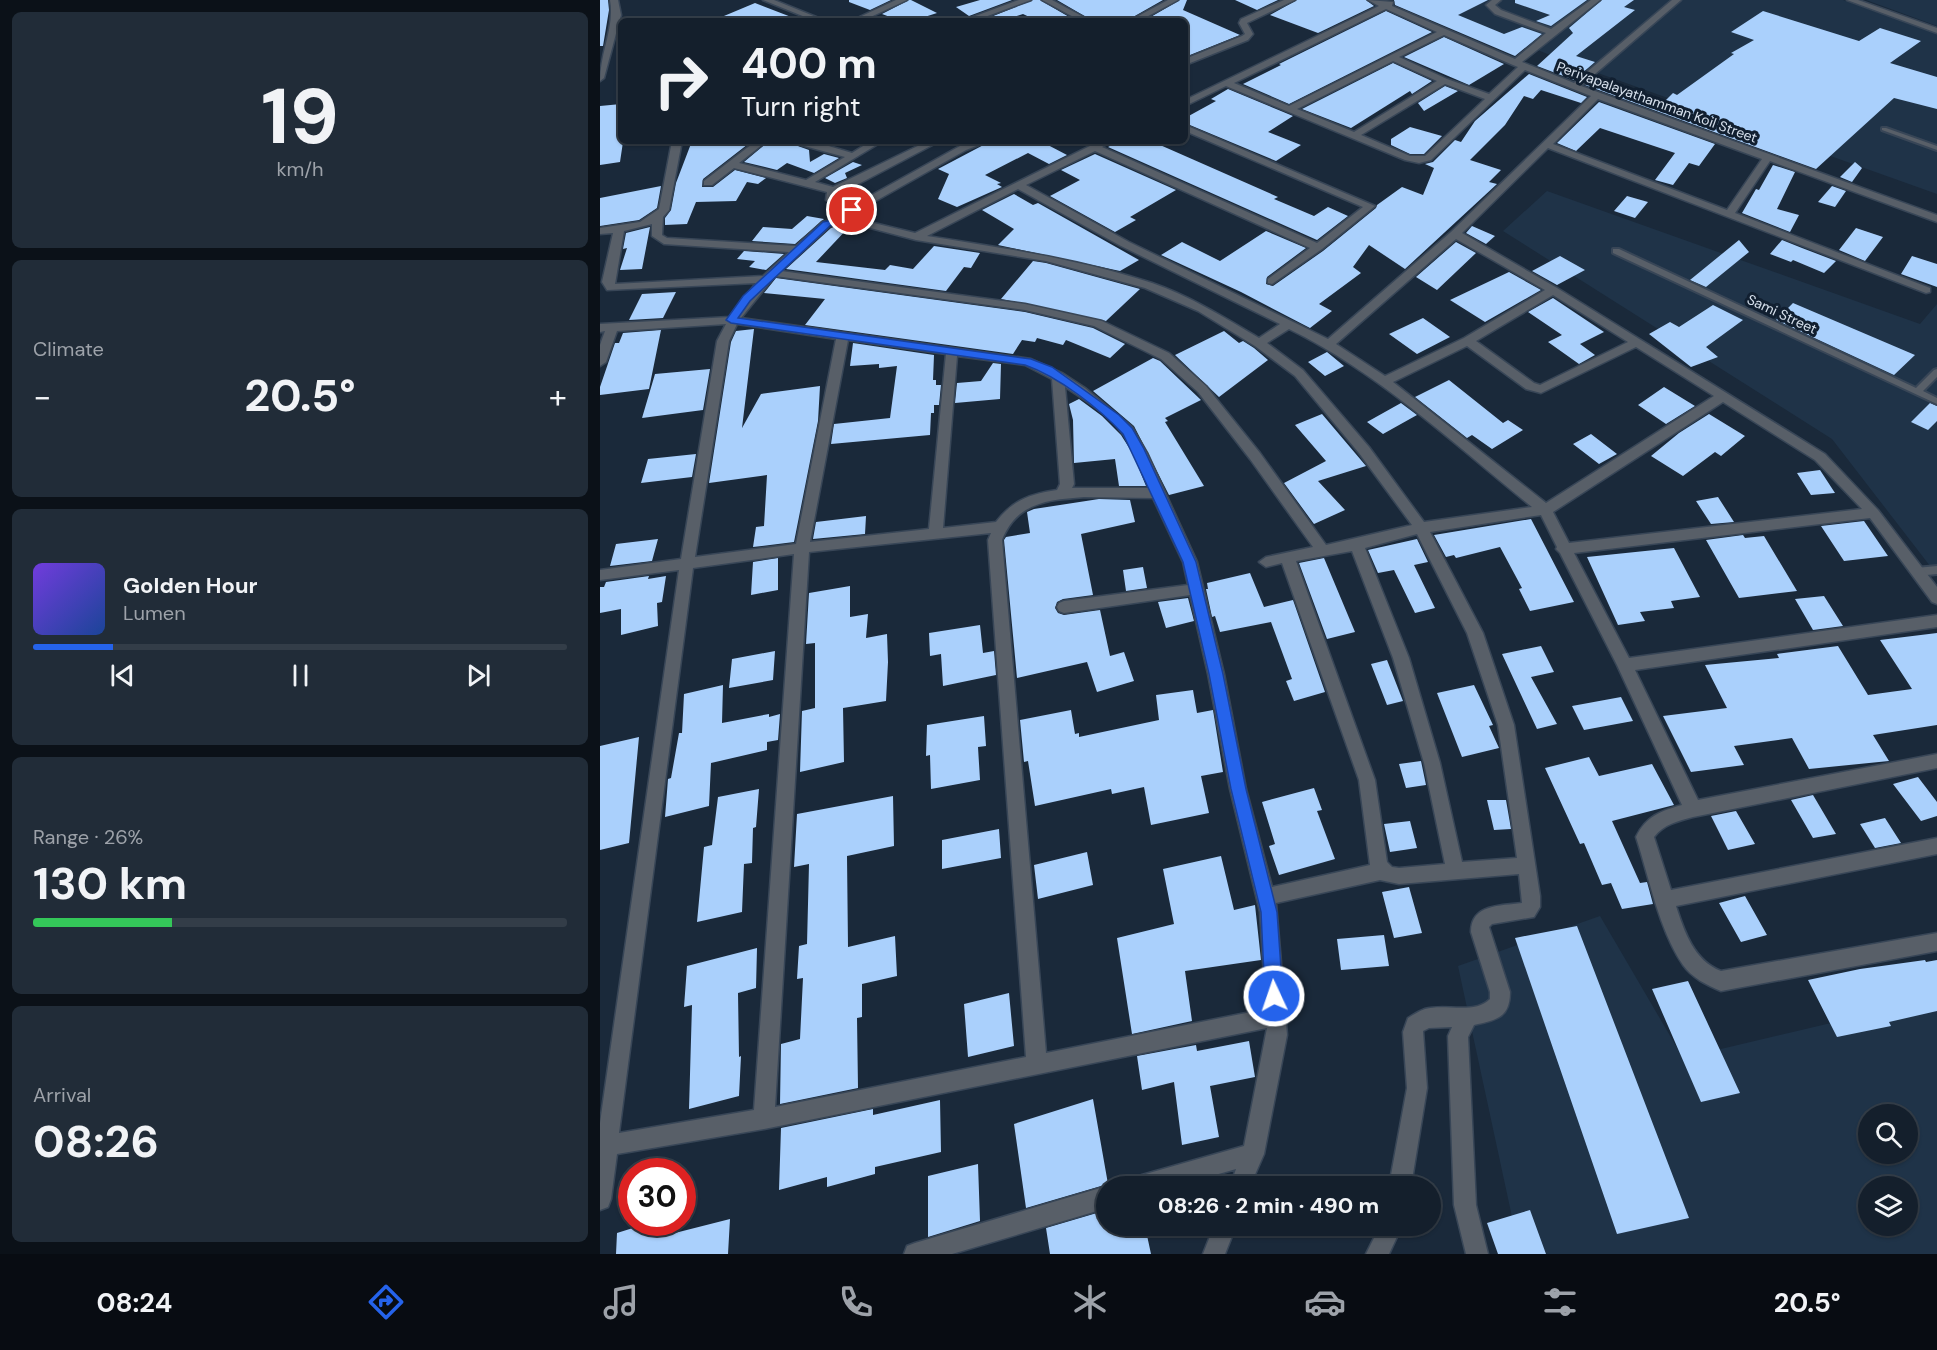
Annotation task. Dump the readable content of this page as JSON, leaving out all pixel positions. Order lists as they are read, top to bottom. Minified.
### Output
{"streets":{"street":["Periyapalayathamman Koil Street"],"lane":["Sami Street"]},"page":{"tile":[["19","km/h"],"Climate",["Range · 26%","130 km"],["Arrival","08:26"]],"turn":["400 m","Turn right"],"heat":["−","20.5°","+"],"song":["Golden Hour","Lumen"],"limit":"30","trip":"08:26 · 2 min · 490 m","tabs":["08:24","20.5°"]}}
